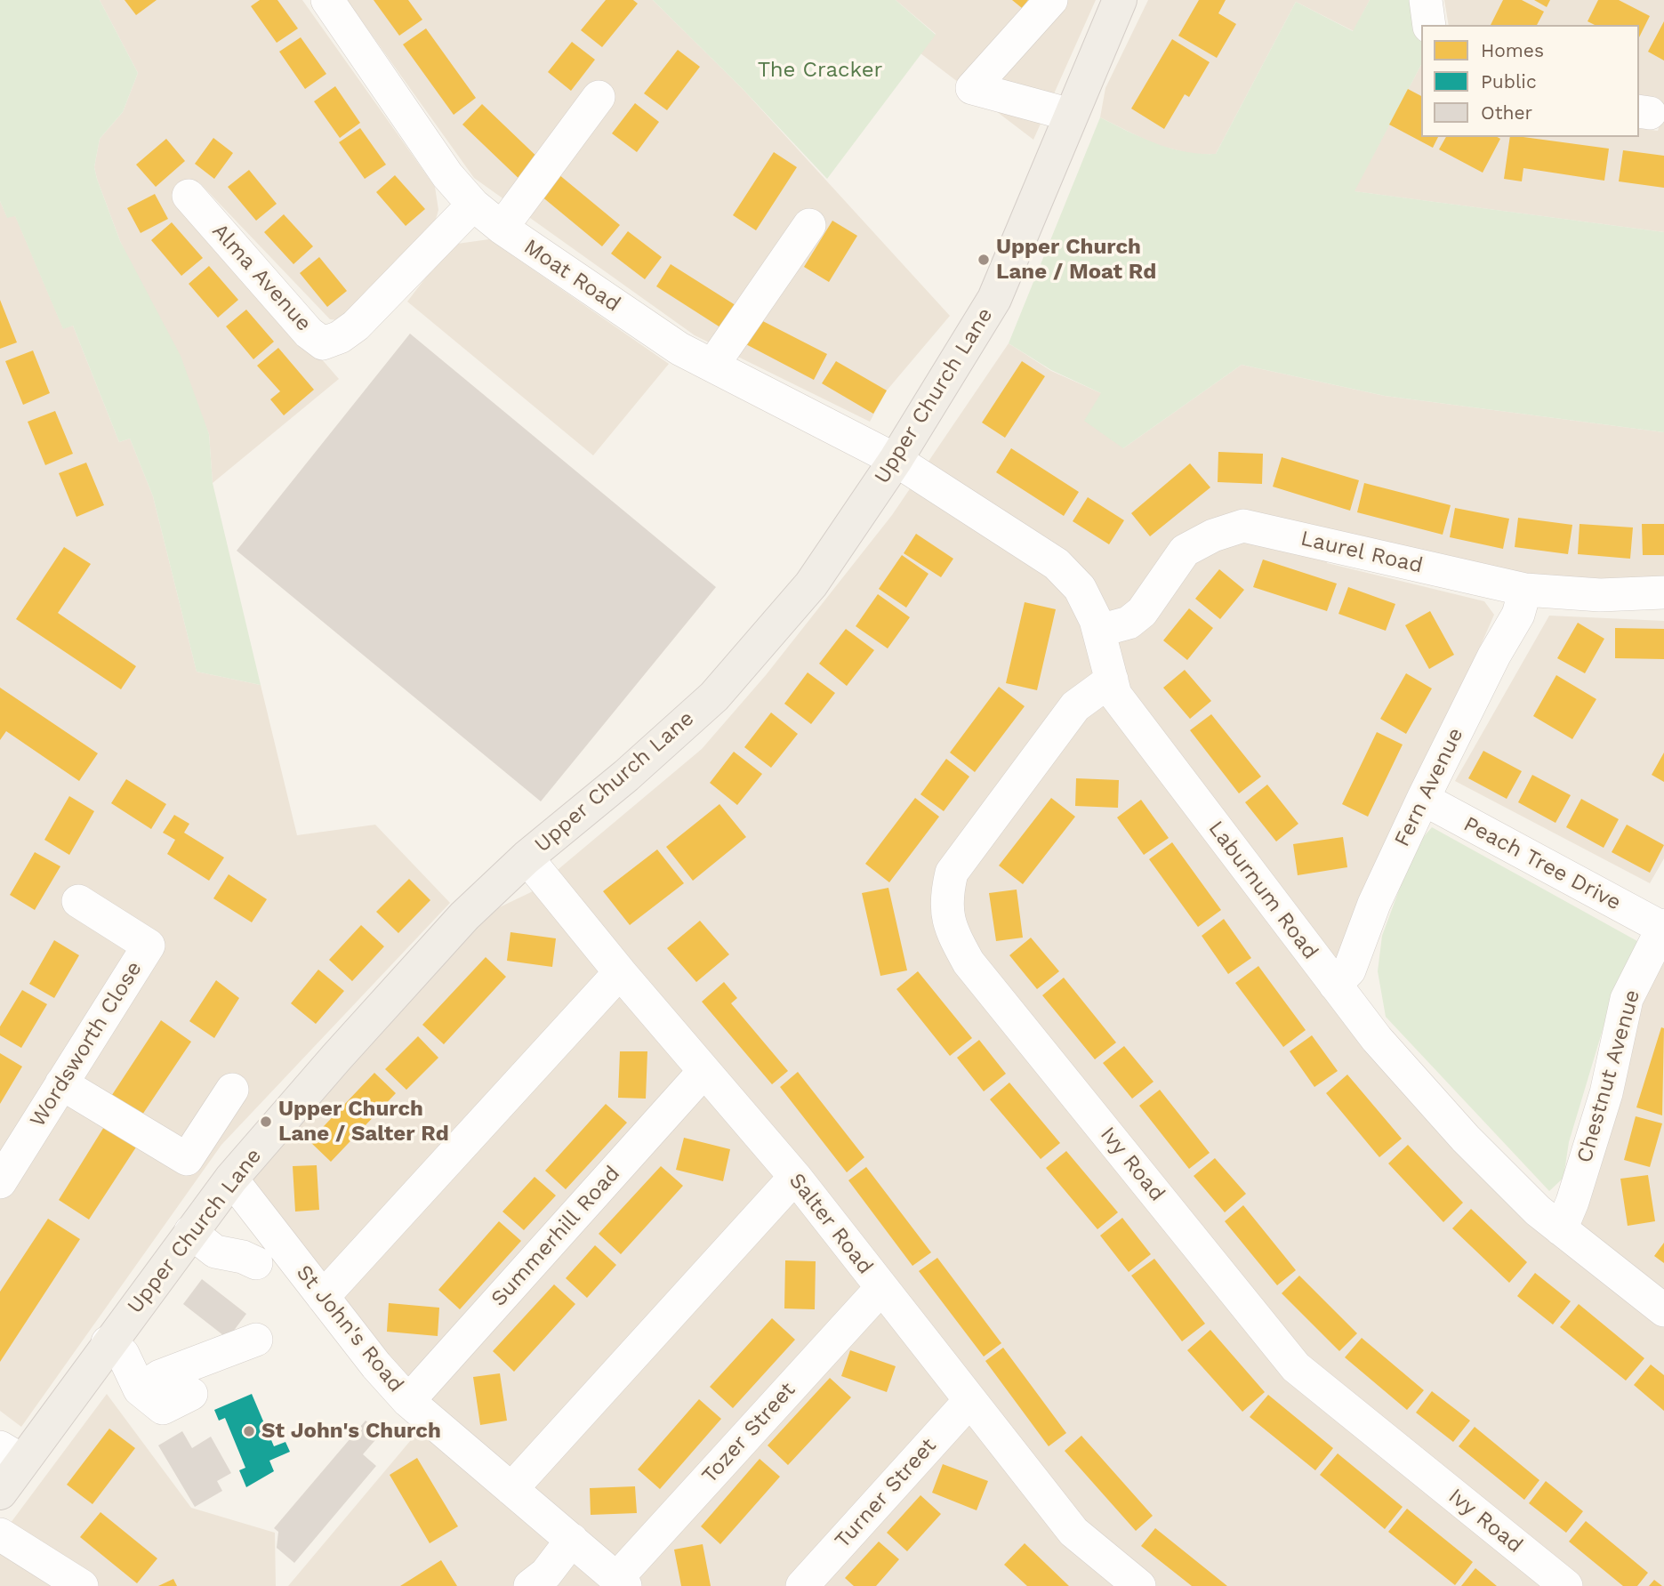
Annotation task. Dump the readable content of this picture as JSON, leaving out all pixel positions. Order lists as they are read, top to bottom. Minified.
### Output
{"streets":{"main road":["Upper Church Lane"],"street":["Moat Road","Alma Avenue","Laurel Road","Fern Avenue","Peach Tree Drive","Laburnum Road","Wordsworth Close","Chestnut Avenue","Ivy Road","Salter Road","Summerhill Road","St John's Road","Tozer Street","Turner Street"]},"crossings":[["Moat Road","Alma Avenue"],["Moat Road","Upper Church Lane"],["Moat Road","Laburnum Road"],["Upper Church Lane","Laburnum Road"],["Upper Church Lane","Salter Road"],["Upper Church Lane","St John's Road"],["Laurel Road","Fern Avenue"],["Laurel Road","Laburnum Road"],["Fern Avenue","Peach Tree Drive"],["Fern Avenue","Laburnum Road"],["Peach Tree Drive","Chestnut Avenue"],["Laburnum Road","Chestnut Avenue"],["Laburnum Road","Ivy Road"],["Salter Road","Summerhill Road"],["Salter Road","Tozer Street"],["Salter Road","Turner Street"],["Summerhill Road","St John's Road"],["St John's Road","Tozer Street"]],"parks":["The Cracker"],"places":["Upper Church Lane / Moat Rd","Upper Church Lane / Salter Rd","St John's Church"],"legend":["Homes","Public","Other"]}
